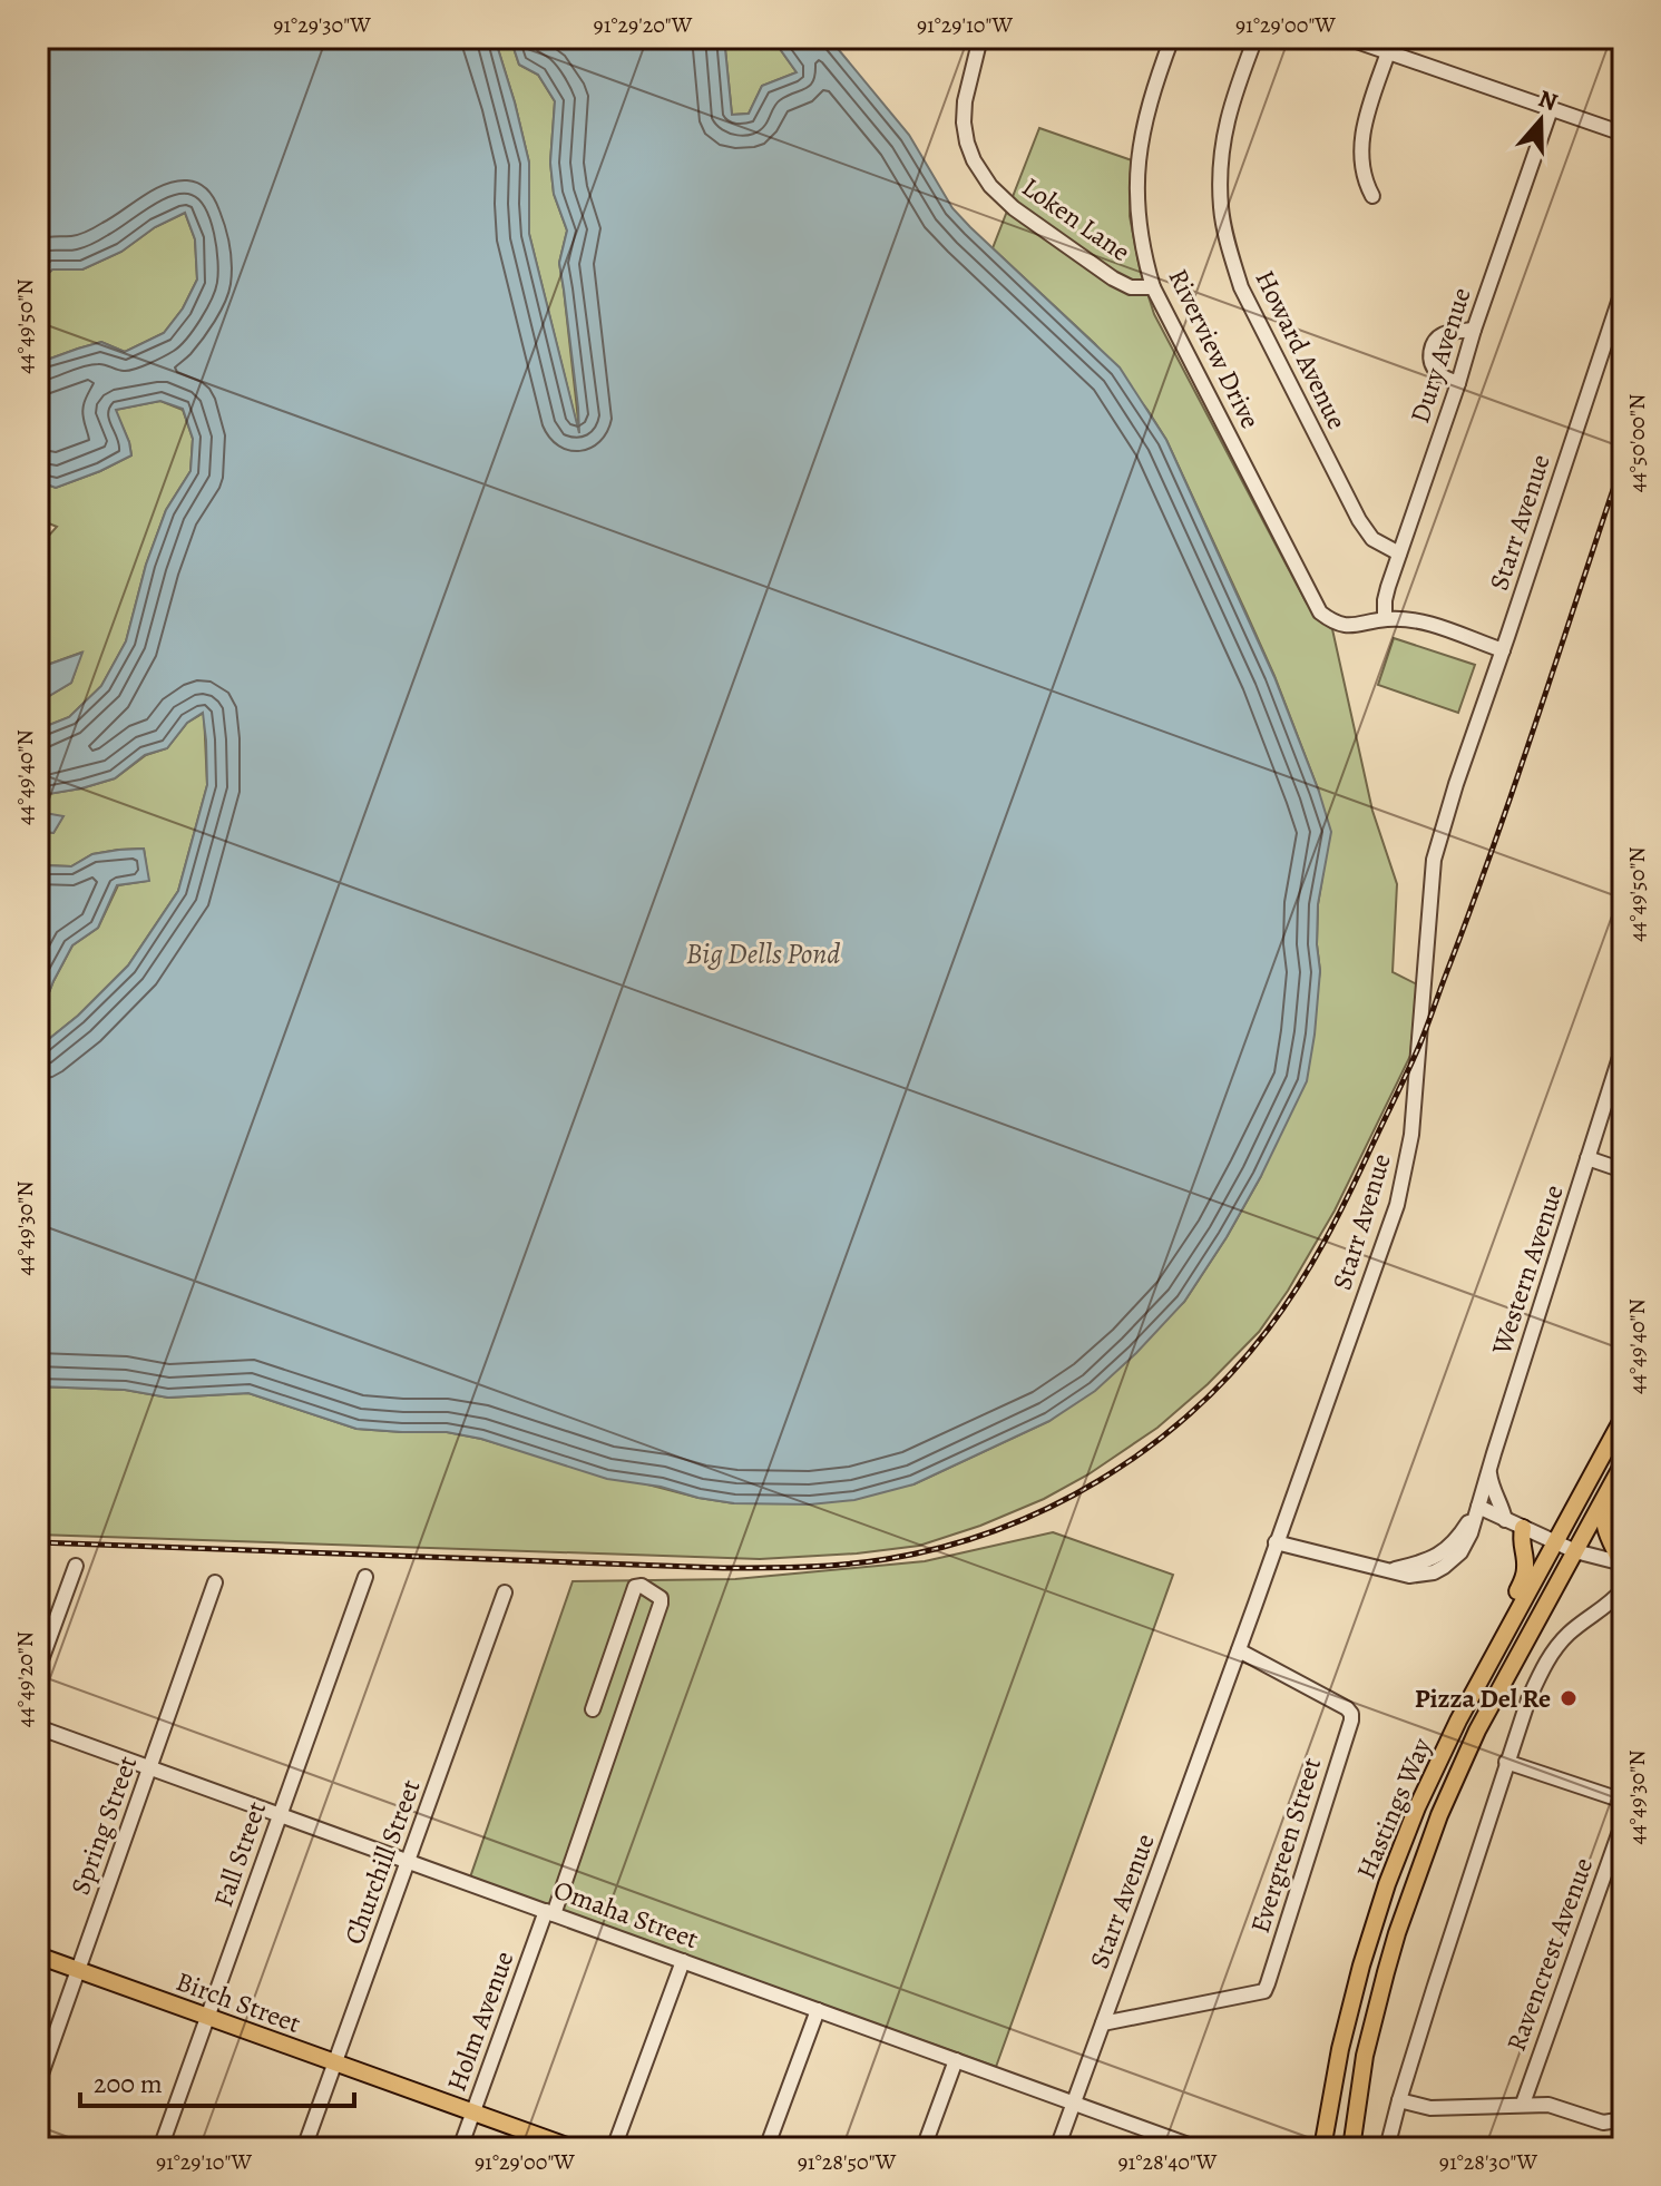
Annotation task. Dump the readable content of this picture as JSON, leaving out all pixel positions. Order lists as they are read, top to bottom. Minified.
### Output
{"streets":{"main road":["Hastings Way","Birch Street"],"street":["Loken Lane","Riverview Drive","Howard Avenue","Dury Avenue","Starr Avenue","Western Avenue","Spring Street","Evergreen Street","Fall Street","Churchill Street","Omaha Street","Ravencrest Avenue","Holm Avenue"]},"crossings":[["Loken Lane","Riverview Drive"],["Riverview Drive","Dury Avenue"],["Howard Avenue","Dury Avenue"],["Starr Avenue","Western Avenue"],["Starr Avenue","Evergreen Street"],["Starr Avenue","Omaha Street"],["Spring Street","Omaha Street"],["Spring Street","Birch Street"],["Fall Street","Omaha Street"],["Fall Street","Birch Street"],["Churchill Street","Omaha Street"],["Churchill Street","Birch Street"],["Omaha Street","Holm Avenue"],["Birch Street","Holm Avenue"]],"water":["Big Dells Pond"],"places":["Pizza Del Re"],"scale_bar":"200 m","north":"top","coordinates":["91°29'30\"W","91°29'20\"W","91°29'10\"W","91°29'00\"W","44°49'50\"N","44°50'00\"N","44°49'40\"N","44°49'30\"N","44°49'20\"N","91°28'50\"W","91°28'40\"W","91°28'30\"W"]}
